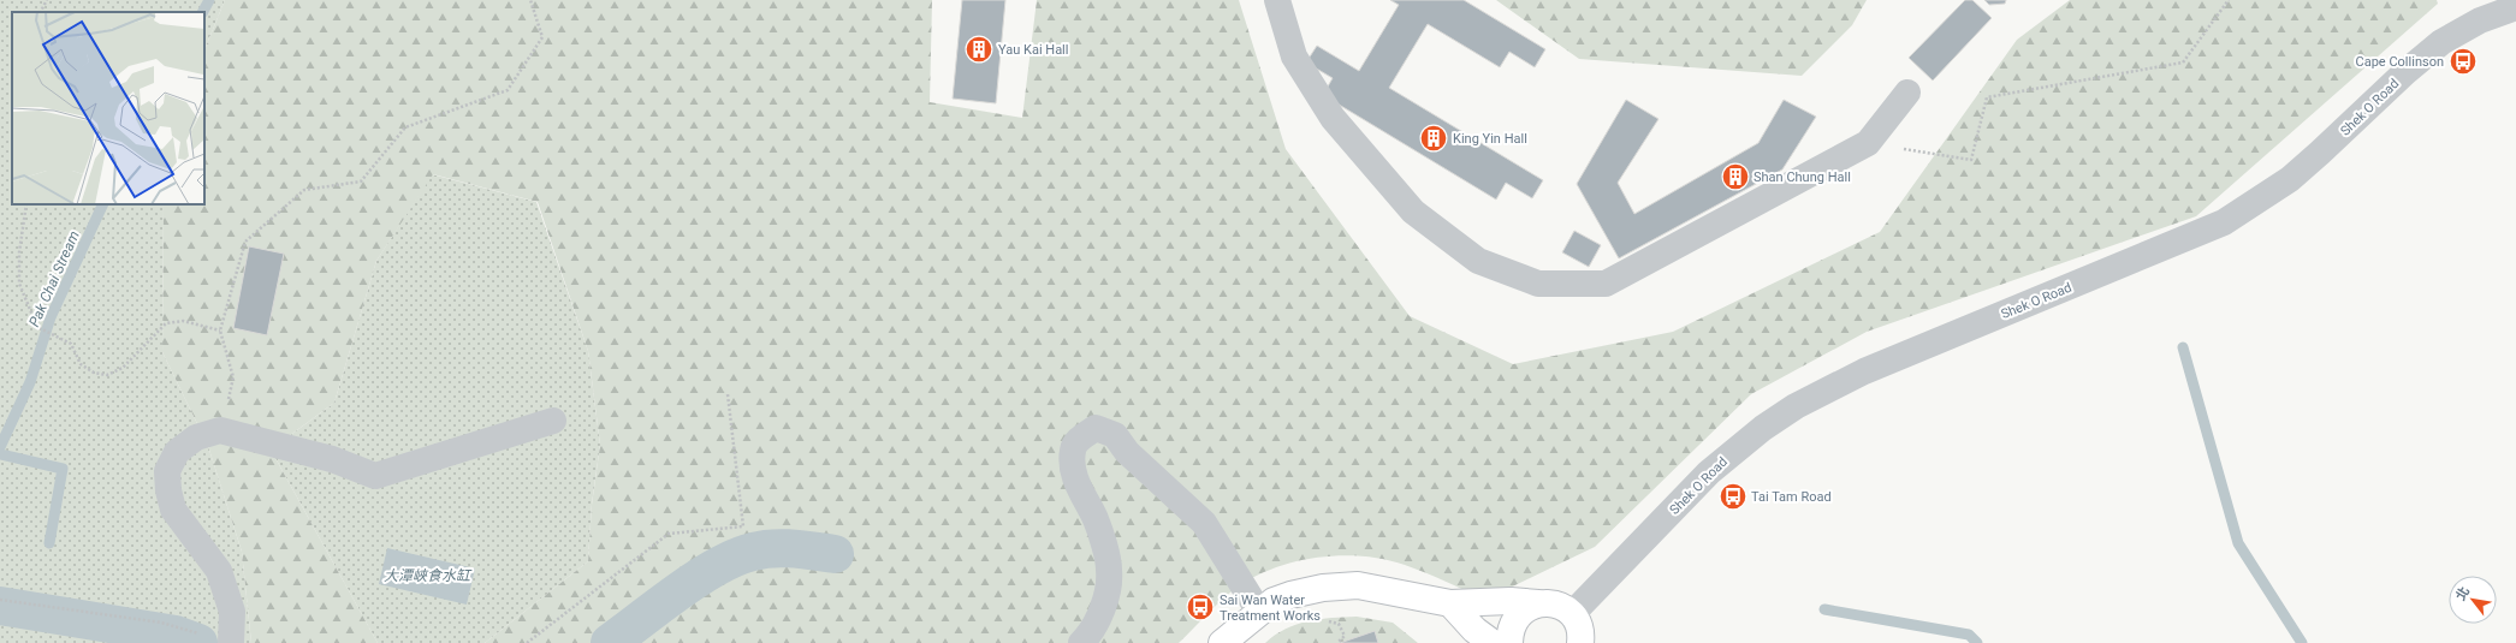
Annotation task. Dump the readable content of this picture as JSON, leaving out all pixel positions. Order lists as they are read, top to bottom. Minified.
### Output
{"streets":{"street":["Shek O Road"]},"water":["Pak Chai Stream","大潭峽食水缸"],"places":{"building":["Yau Kai Hall","King Yin Hall","Shan Chung Hall"],"bus stop":["Cape Collinson","Tai Tam Road","Sai Wan Water Treatment Works"]},"north":"top left"}
